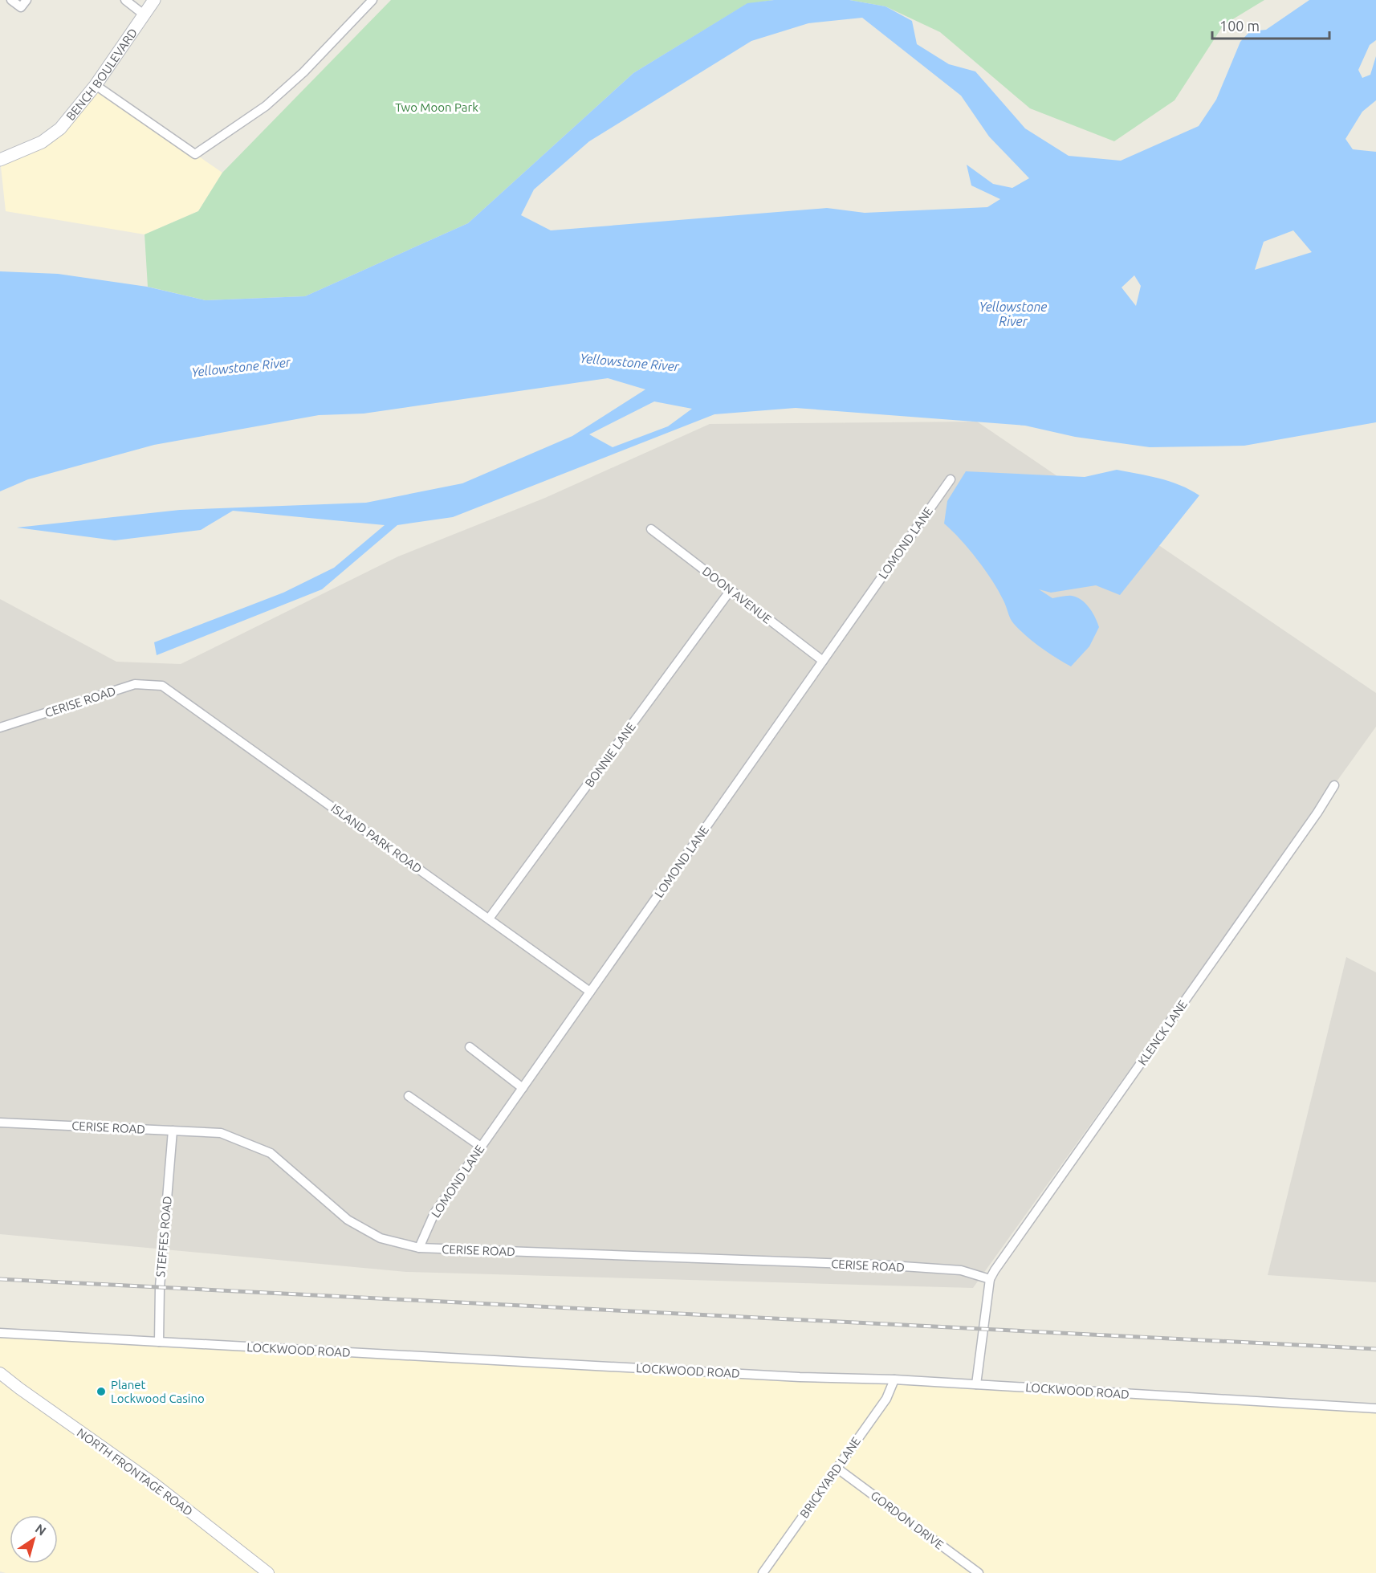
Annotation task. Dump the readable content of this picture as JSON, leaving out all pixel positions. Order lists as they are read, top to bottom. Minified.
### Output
{"streets":{"main road":["BENCH BOULEVARD"],"street":["LOMOND LANE","DOON AVENUE","CERISE ROAD","BONNIE LANE","ISLAND PARK ROAD","KLENCK LANE","STEFFES ROAD","LOCKWOOD ROAD","NORTH FRONTAGE ROAD","BRICKYARD LANE","GORDON DRIVE"]},"crossings":[["LOMOND LANE","DOON AVENUE"],["LOMOND LANE","CERISE ROAD"],["LOMOND LANE","ISLAND PARK ROAD"],["DOON AVENUE","BONNIE LANE"],["CERISE ROAD","ISLAND PARK ROAD"],["CERISE ROAD","KLENCK LANE"],["CERISE ROAD","STEFFES ROAD"],["BONNIE LANE","ISLAND PARK ROAD"],["STEFFES ROAD","LOCKWOOD ROAD"],["LOCKWOOD ROAD","BRICKYARD LANE"],["BRICKYARD LANE","GORDON DRIVE"]],"water":["Yellowstone River"],"parks":["Two Moon Park"],"places":["Planet Lockwood Casino"],"scale_bar":"100 m","north":"top right"}
